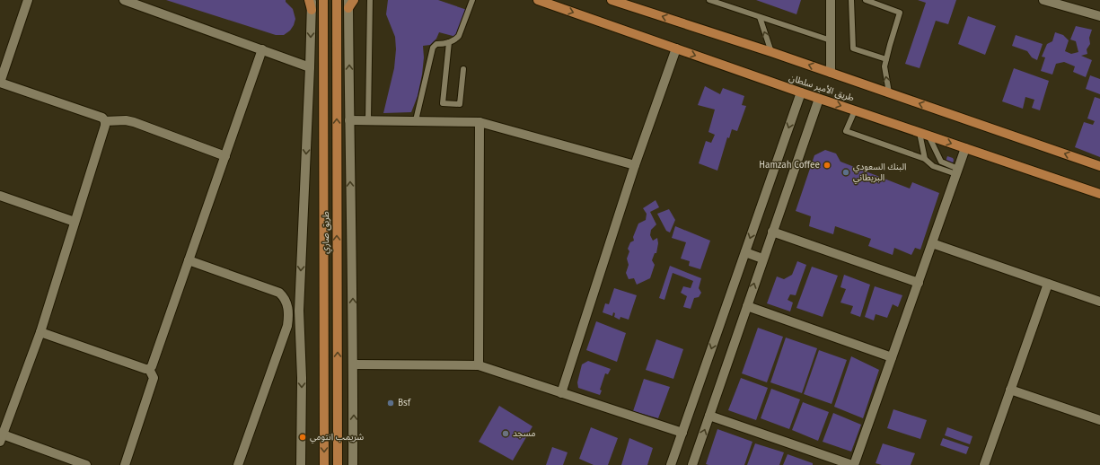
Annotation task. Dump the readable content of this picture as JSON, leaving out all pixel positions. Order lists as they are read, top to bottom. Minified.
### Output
{"streets":{"main road":["طريق الأمير سلطان","طريق صاري"]},"places":["Hamzah Coffee","البنك السعودي البريطاني","Bsf","مسجد","شريمب انتومي"]}
